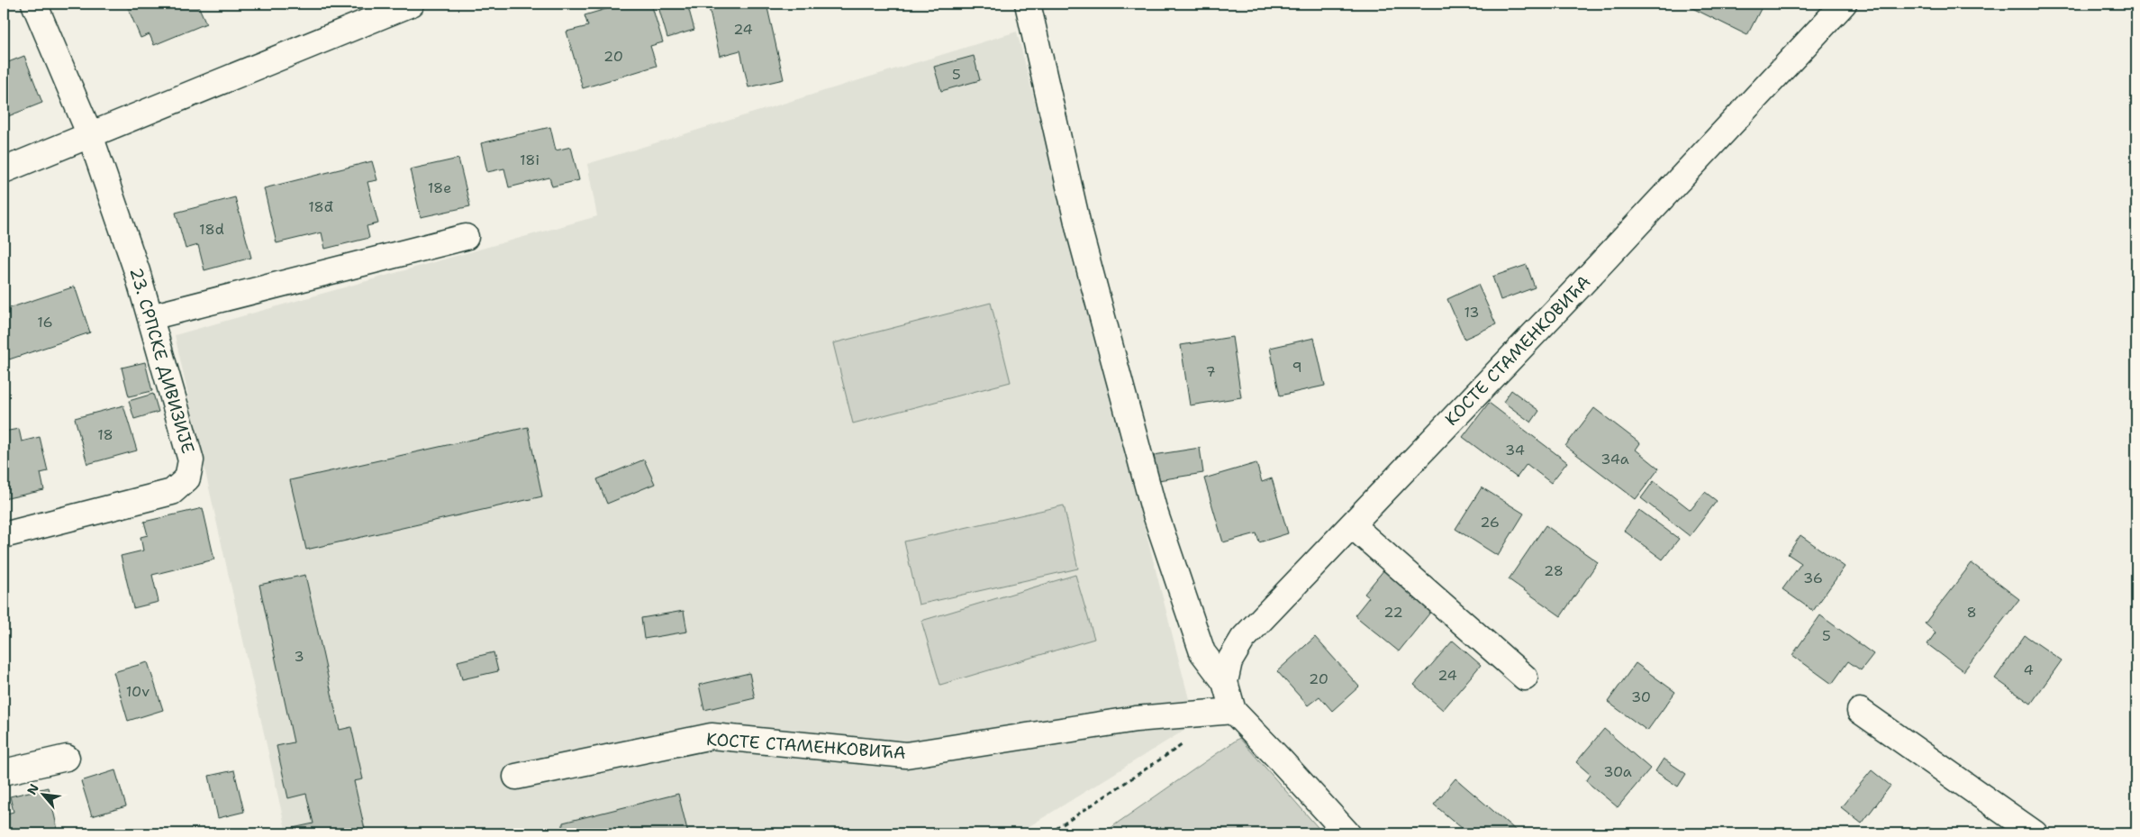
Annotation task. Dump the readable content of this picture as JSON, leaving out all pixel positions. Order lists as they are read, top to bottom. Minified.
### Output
{"streets":{"street":["КОСТЕ СТАМЕНКОВИЋА","23. СРПСКЕ ДИВИЗИЈЕ"]},"house_numbers":["24","20","5","18i","18e","18đ","18d","13","16","9","7","18","34","34a","26","28","36","22","8","5","3","4","24","20","10v","30","30a"],"north":"top left"}
